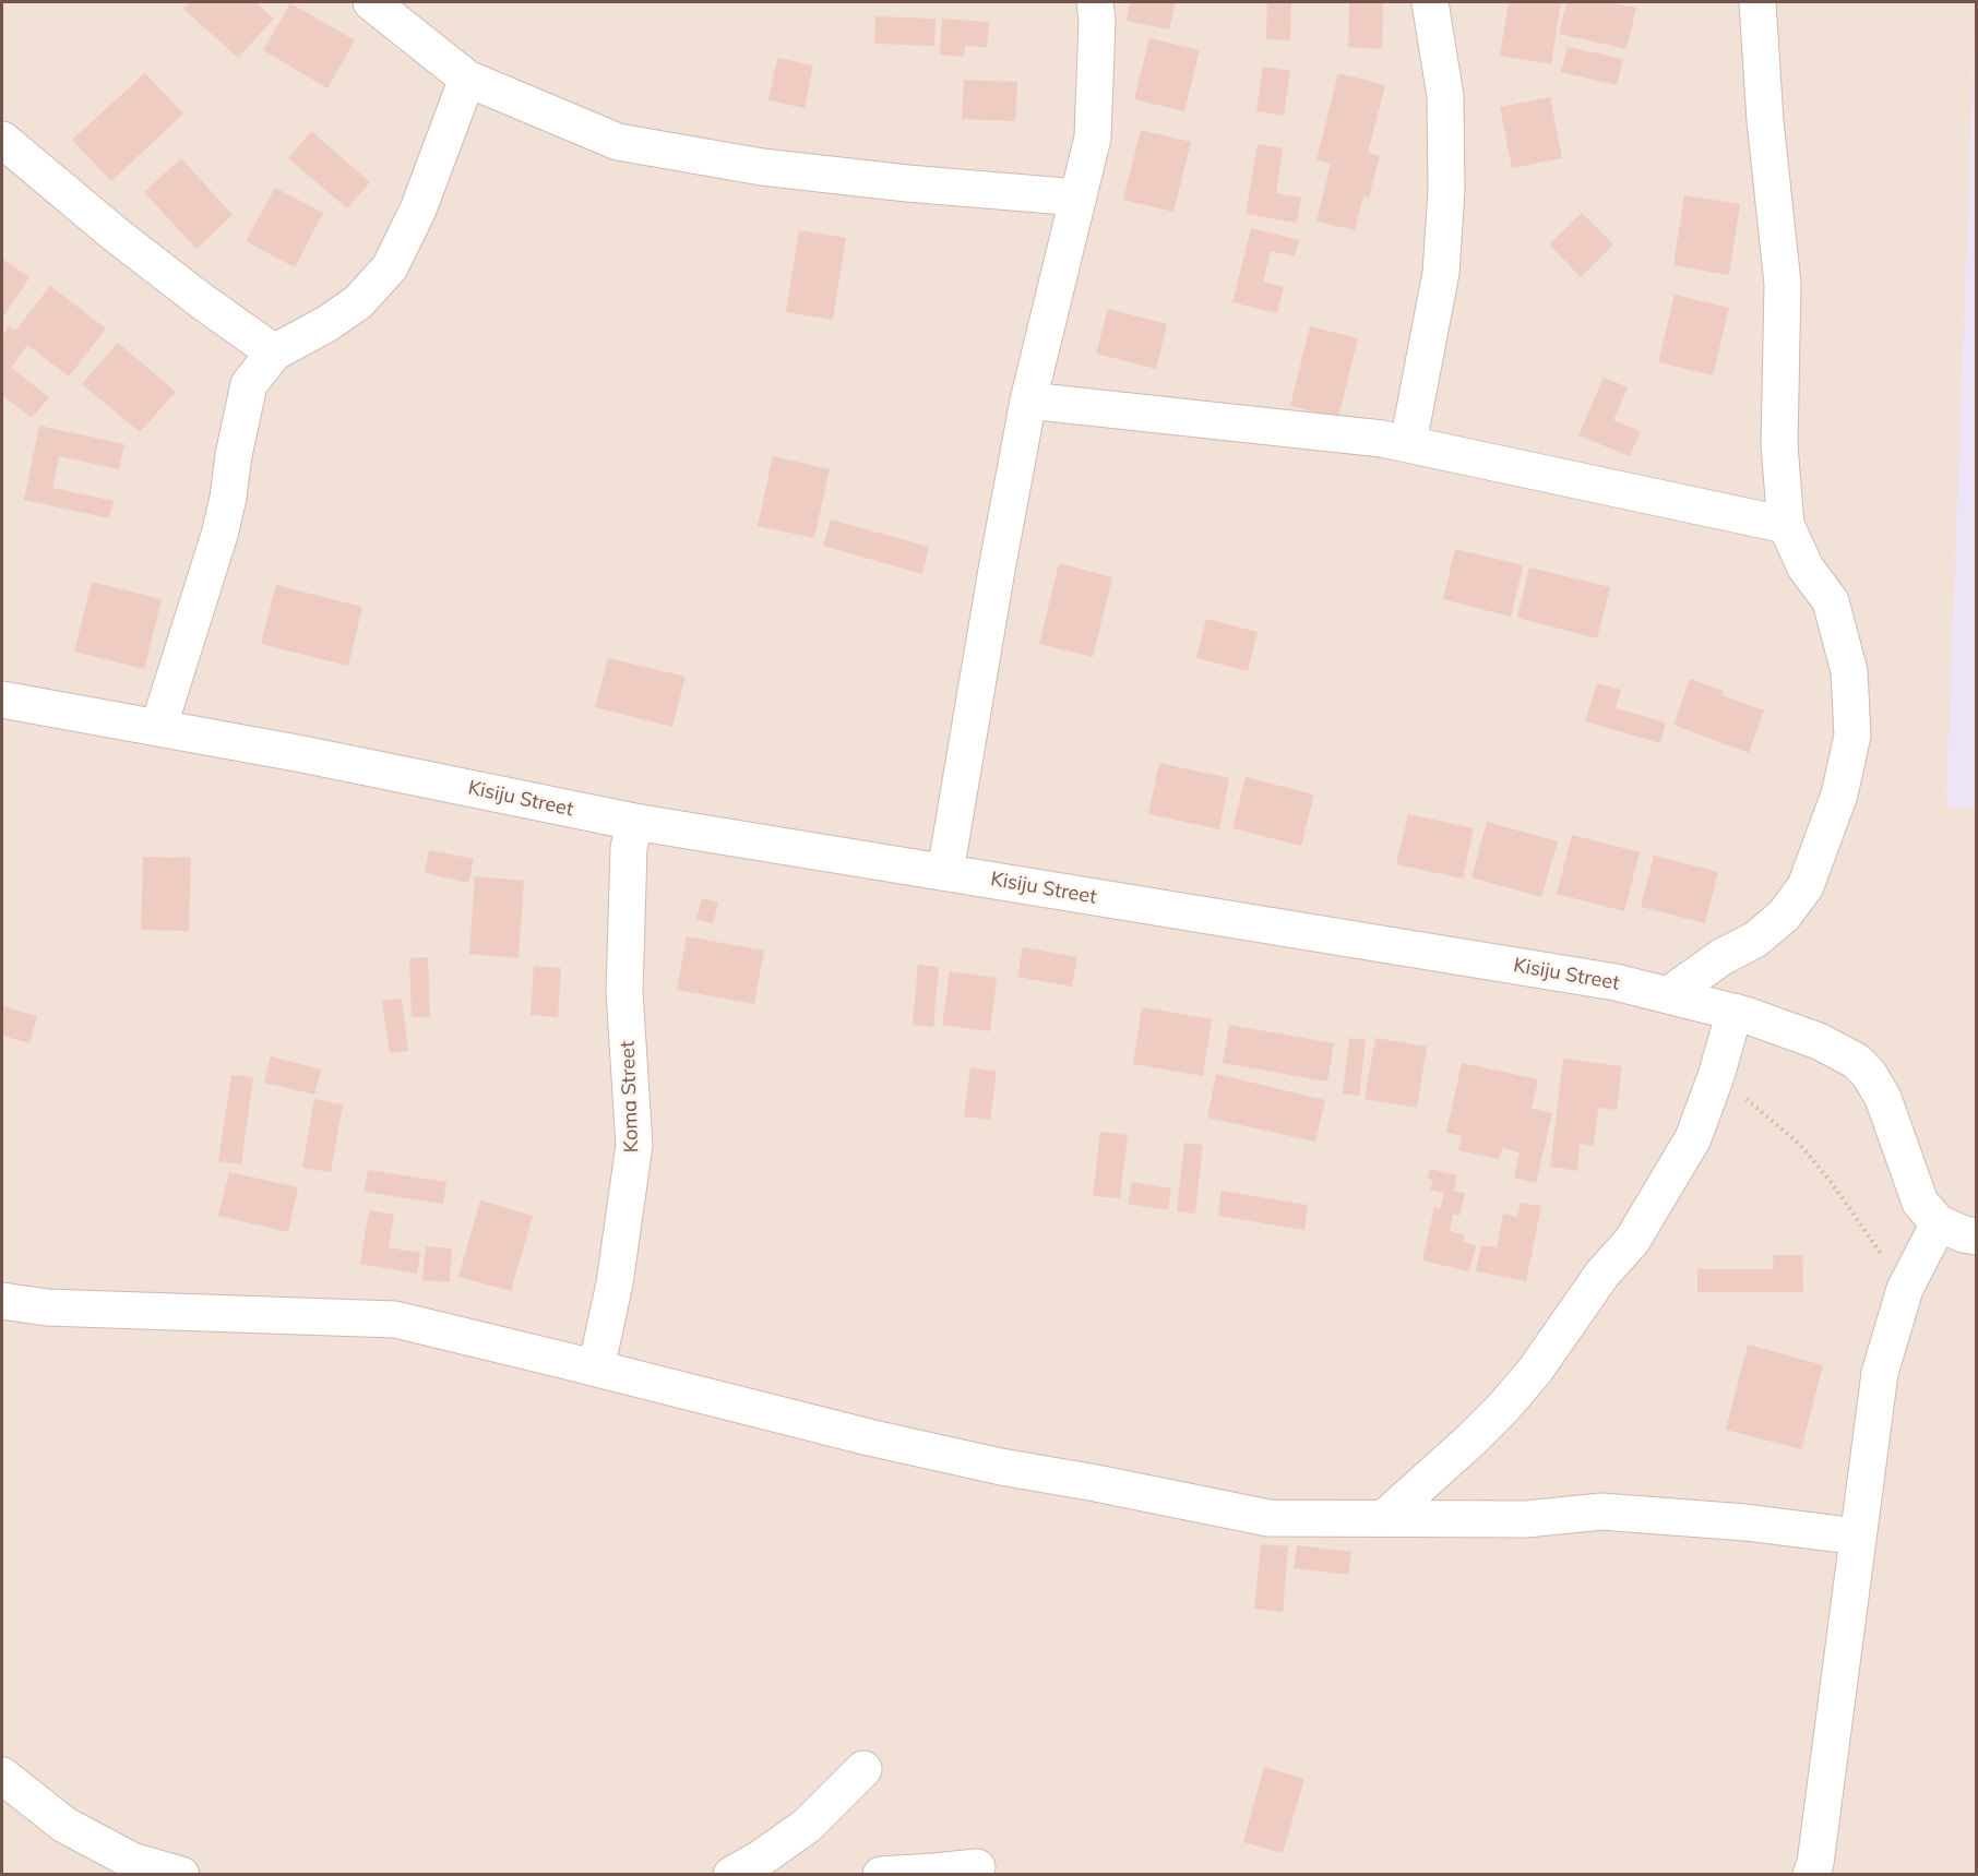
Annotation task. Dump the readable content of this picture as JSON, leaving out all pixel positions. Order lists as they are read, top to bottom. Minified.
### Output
{"streets":{"street":["Kisiju Street","Koma Street"]},"crossings":[["Kisiju Street","Koma Street"]]}
